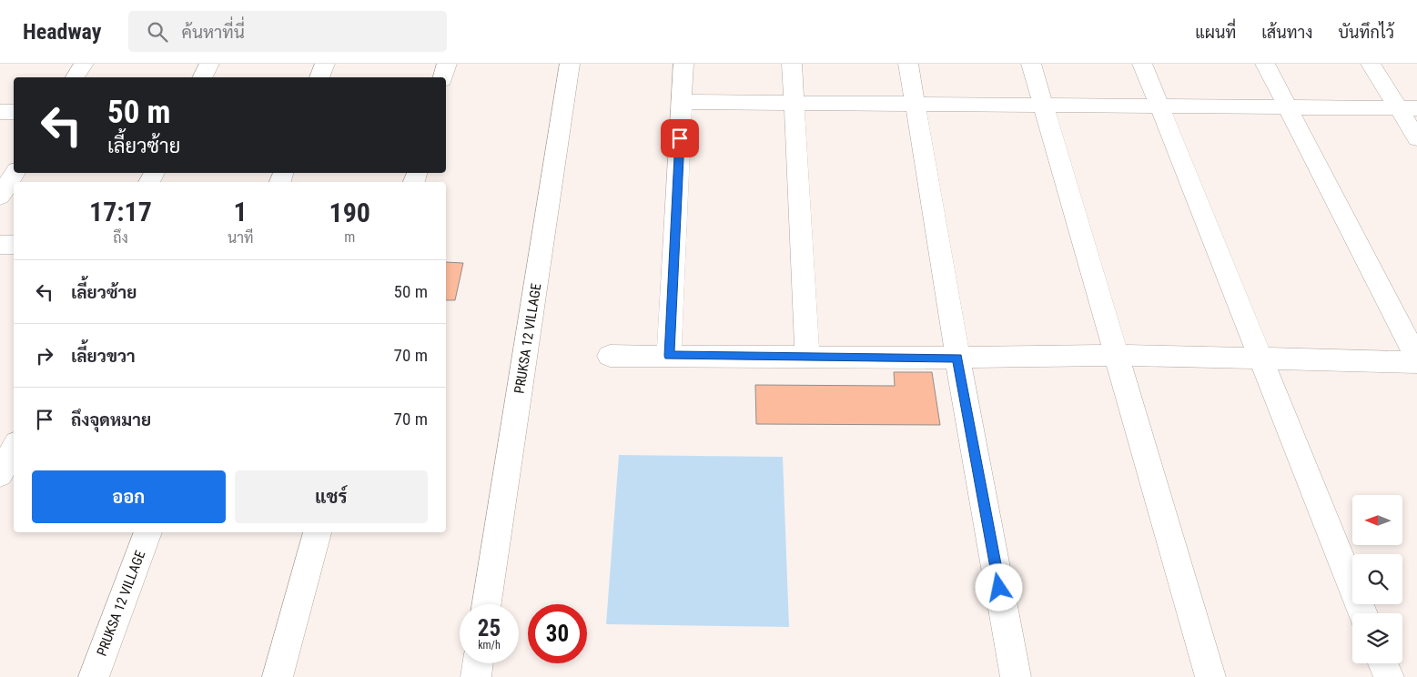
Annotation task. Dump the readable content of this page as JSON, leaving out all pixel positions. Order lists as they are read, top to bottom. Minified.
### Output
{"streets":{"street":["PRUKSA 12 VILLAGE"]},"north":"left","page":{"header":"Headway","search":"ค้นหาที่นี่","nav":["แผนที่","เส้นทาง","บันทึกไว้"],"turn":["50 m","เลี้ยวซ้าย"],"eta":["17:17","ถึง","1","นาที","190","m"],"list":[{"name":"เลี้ยวซ้าย","value":"50 m"},{"name":"เลี้ยวขวา","value":"70 m"},{"name":"ถึงจุดหมาย","value":"70 m"}],"buttons":["ออก","แชร์"],"speed":"25 km/h","limit":"30"}}
